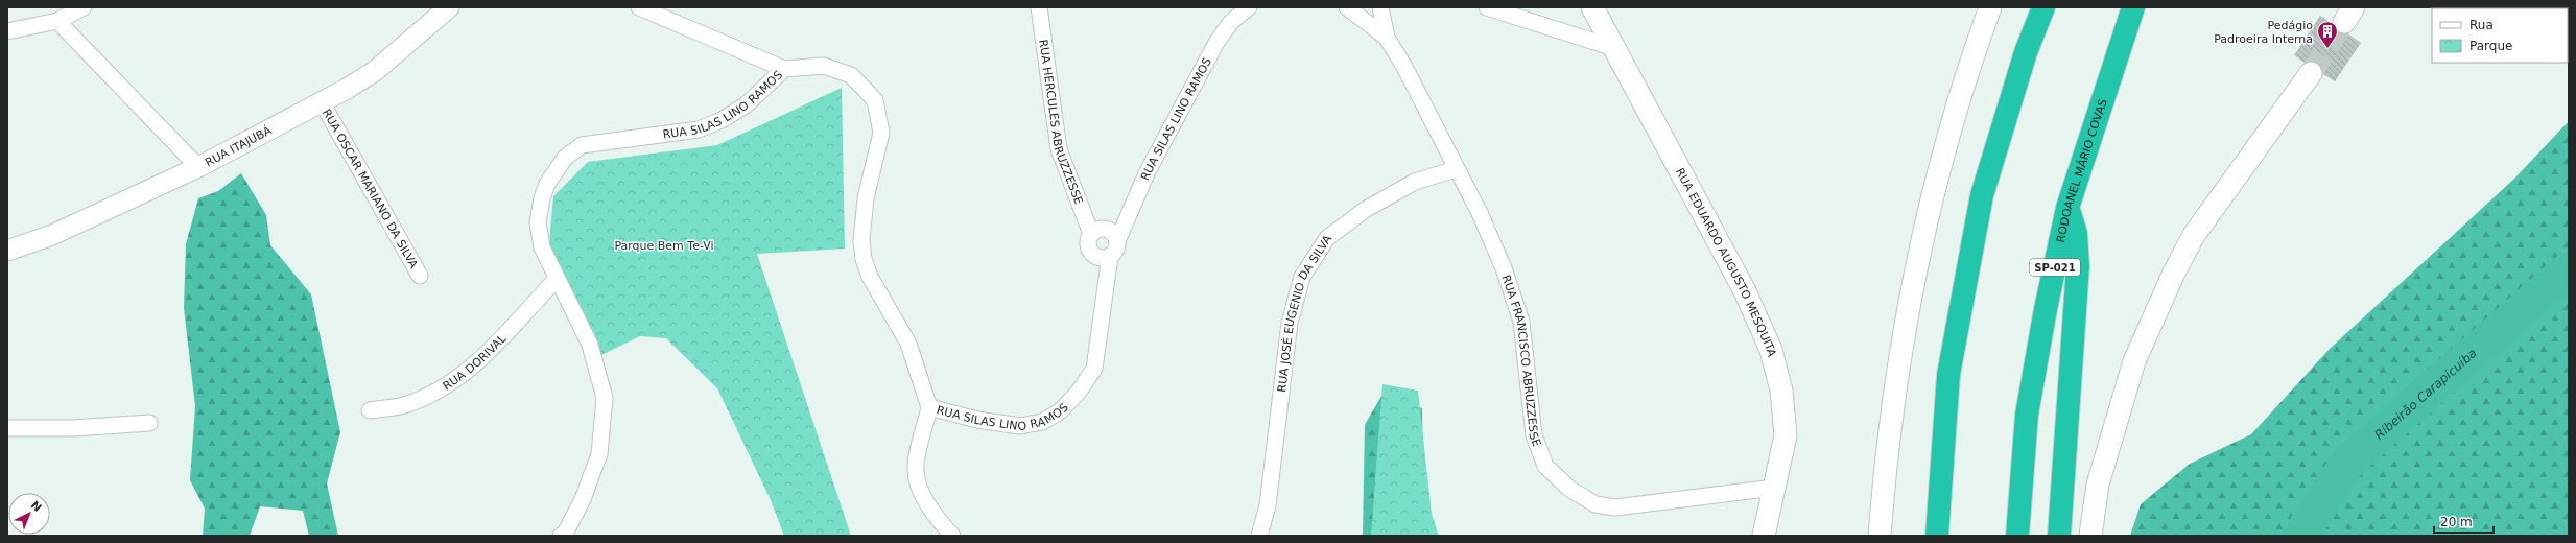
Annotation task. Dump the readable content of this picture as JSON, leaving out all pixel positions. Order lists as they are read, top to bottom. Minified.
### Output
{"streets":{"highway":["RODOANEL MÁRIO COVAS","SP-021"],"main road":["RUA EDUARDO AUGUSTO MESQUITA"],"street":["RUA SILAS LINO RAMOS","RUA HERCULES ABRUZZESSE","RUA ITAJUBÁ","RUA OSCAR MARIANO DA SILVA","RUA JOSÉ EUGENIO DA SILVA","RUA FRANCISCO ABRUZZESSE","RUA DORIVAL"]},"crossings":[["RUA SILAS LINO RAMOS","RUA HERCULES ABRUZZESSE"],["RUA SILAS LINO RAMOS","RUA DORIVAL"],["RUA ITAJUBÁ","RUA OSCAR MARIANO DA SILVA"],["RUA EDUARDO AUGUSTO MESQUITA","RUA FRANCISCO ABRUZZESSE"],["RUA JOSÉ EUGENIO DA SILVA","RUA FRANCISCO ABRUZZESSE"]],"water":["Ribeirão Carapicuíba"],"parks":["Parque Bem Te-Vi"],"places":{"building":["Pedágio Padroeira Interna"]},"legend":["Rua","Parque"],"scale_bar":"20 m","north":"top right"}
